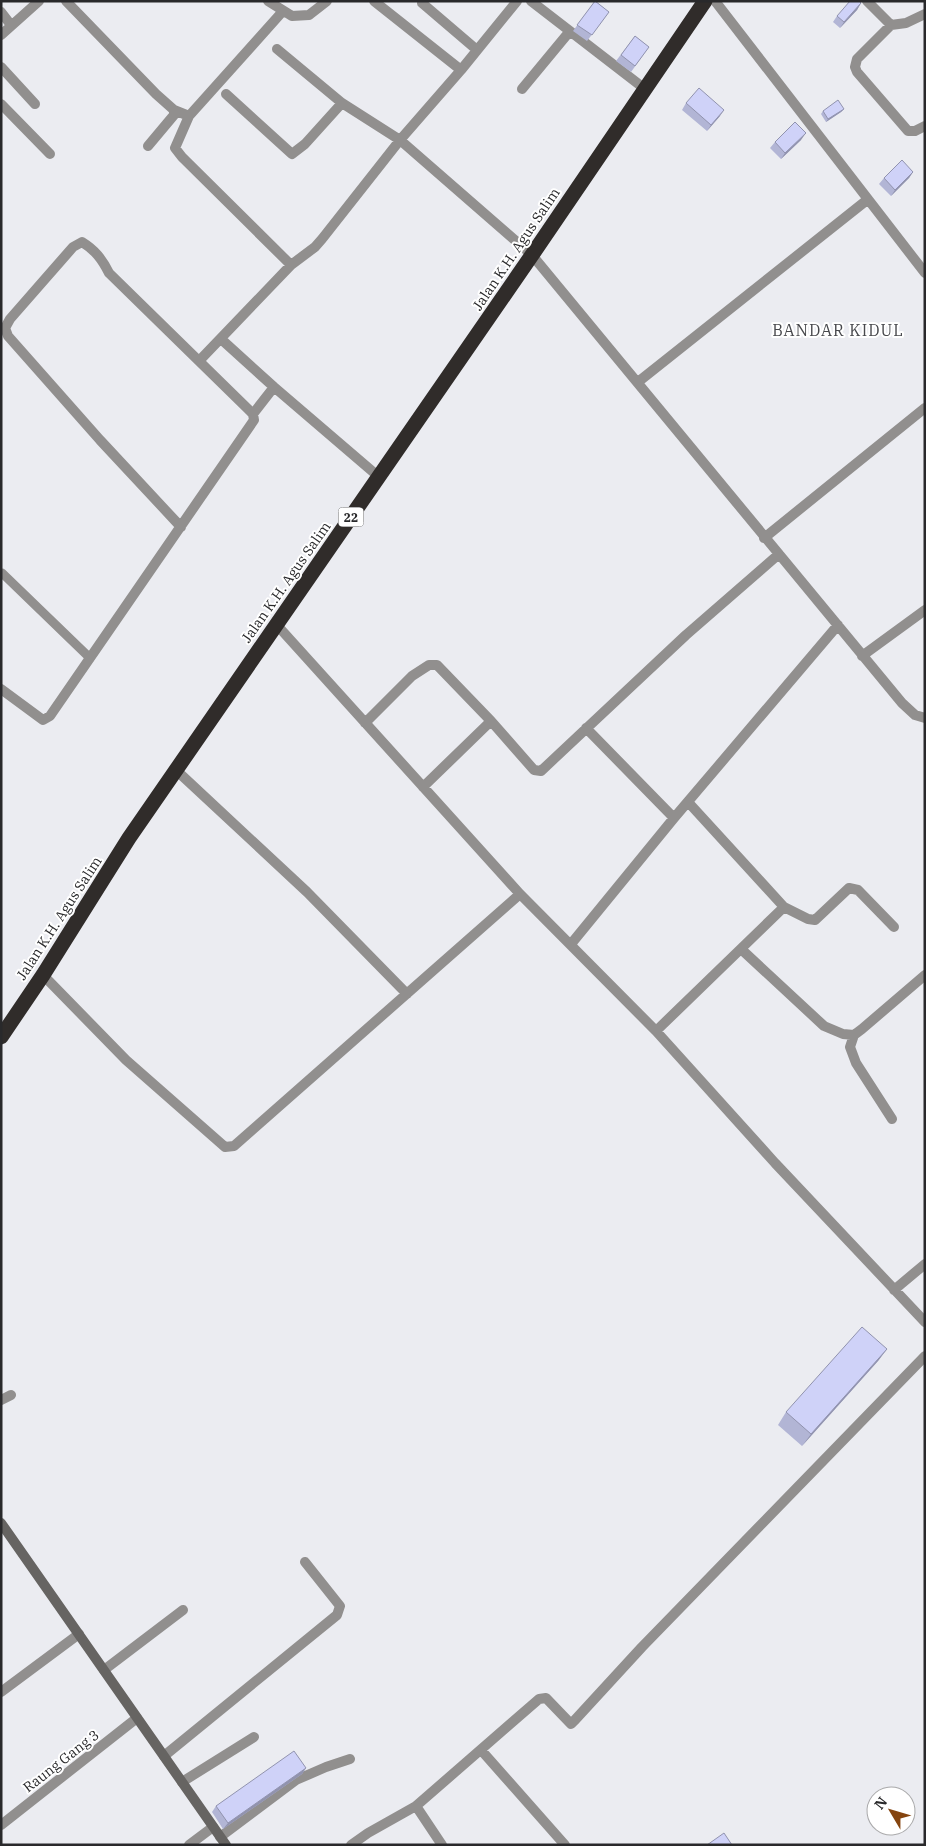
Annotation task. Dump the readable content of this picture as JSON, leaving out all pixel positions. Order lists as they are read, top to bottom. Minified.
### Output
{"streets":{"highway":["Jalan K.H. Agus Salim","22"],"street":["Raung Gang 3"]},"districts":["BANDAR KIDUL"],"north":"top left"}
